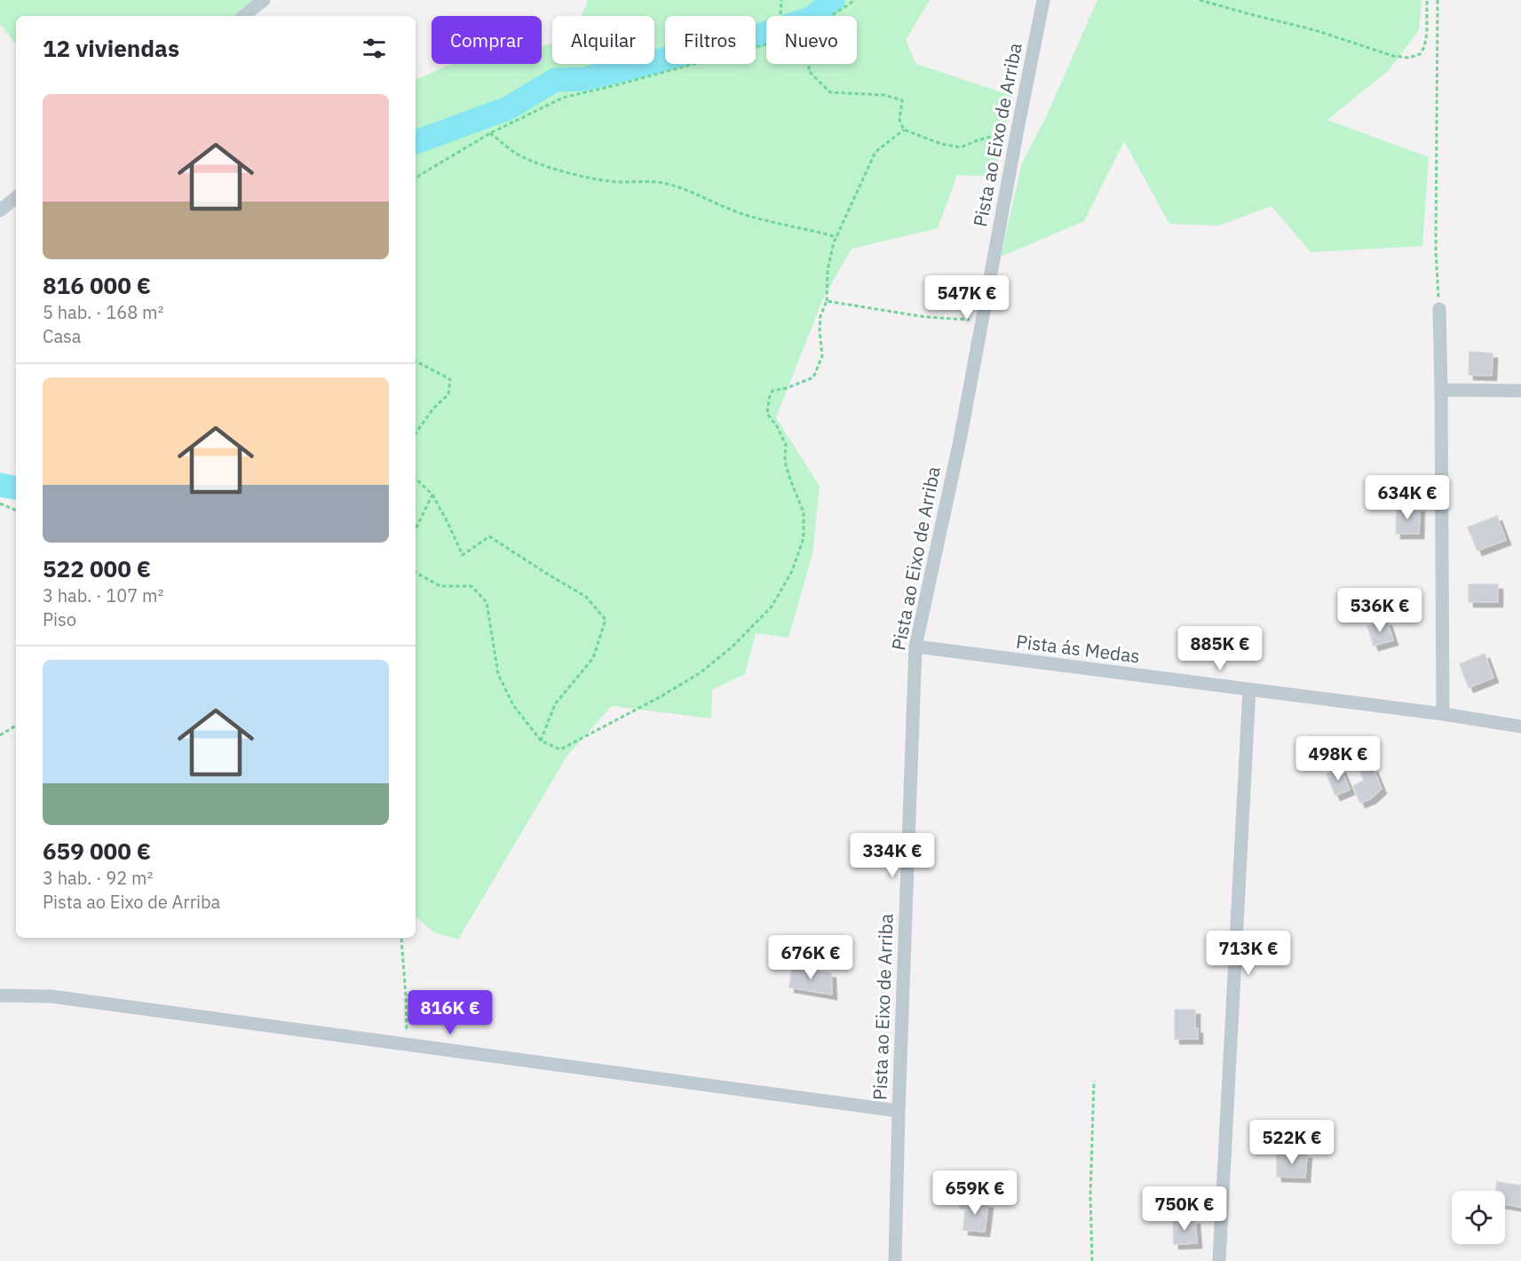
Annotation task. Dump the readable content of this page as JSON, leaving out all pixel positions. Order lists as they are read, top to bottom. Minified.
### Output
{"streets":{"street":["Pista ao Eixo de Arriba","Pista ás Medas"]},"crossings":[["Pista ao Eixo de Arriba","Pista ás Medas"]],"page":{"chip":["Comprar","Alquilar","Filtros","Nuevo"],"heading":"12 viviendas","list":[{"name":"816 000 €","note":"5 hab. · 168 m² · Casa"},{"name":"522 000 €","note":"3 hab. · 107 m² · Piso"},{"name":"659 000 €","note":"3 hab. · 92 m² · Pista ao Eixo de Arriba"}],"price":["547K €","634K €","536K €","885K €","498K €","334K €","713K €","676K €","816K €","522K €","659K €","750K €"]}}
